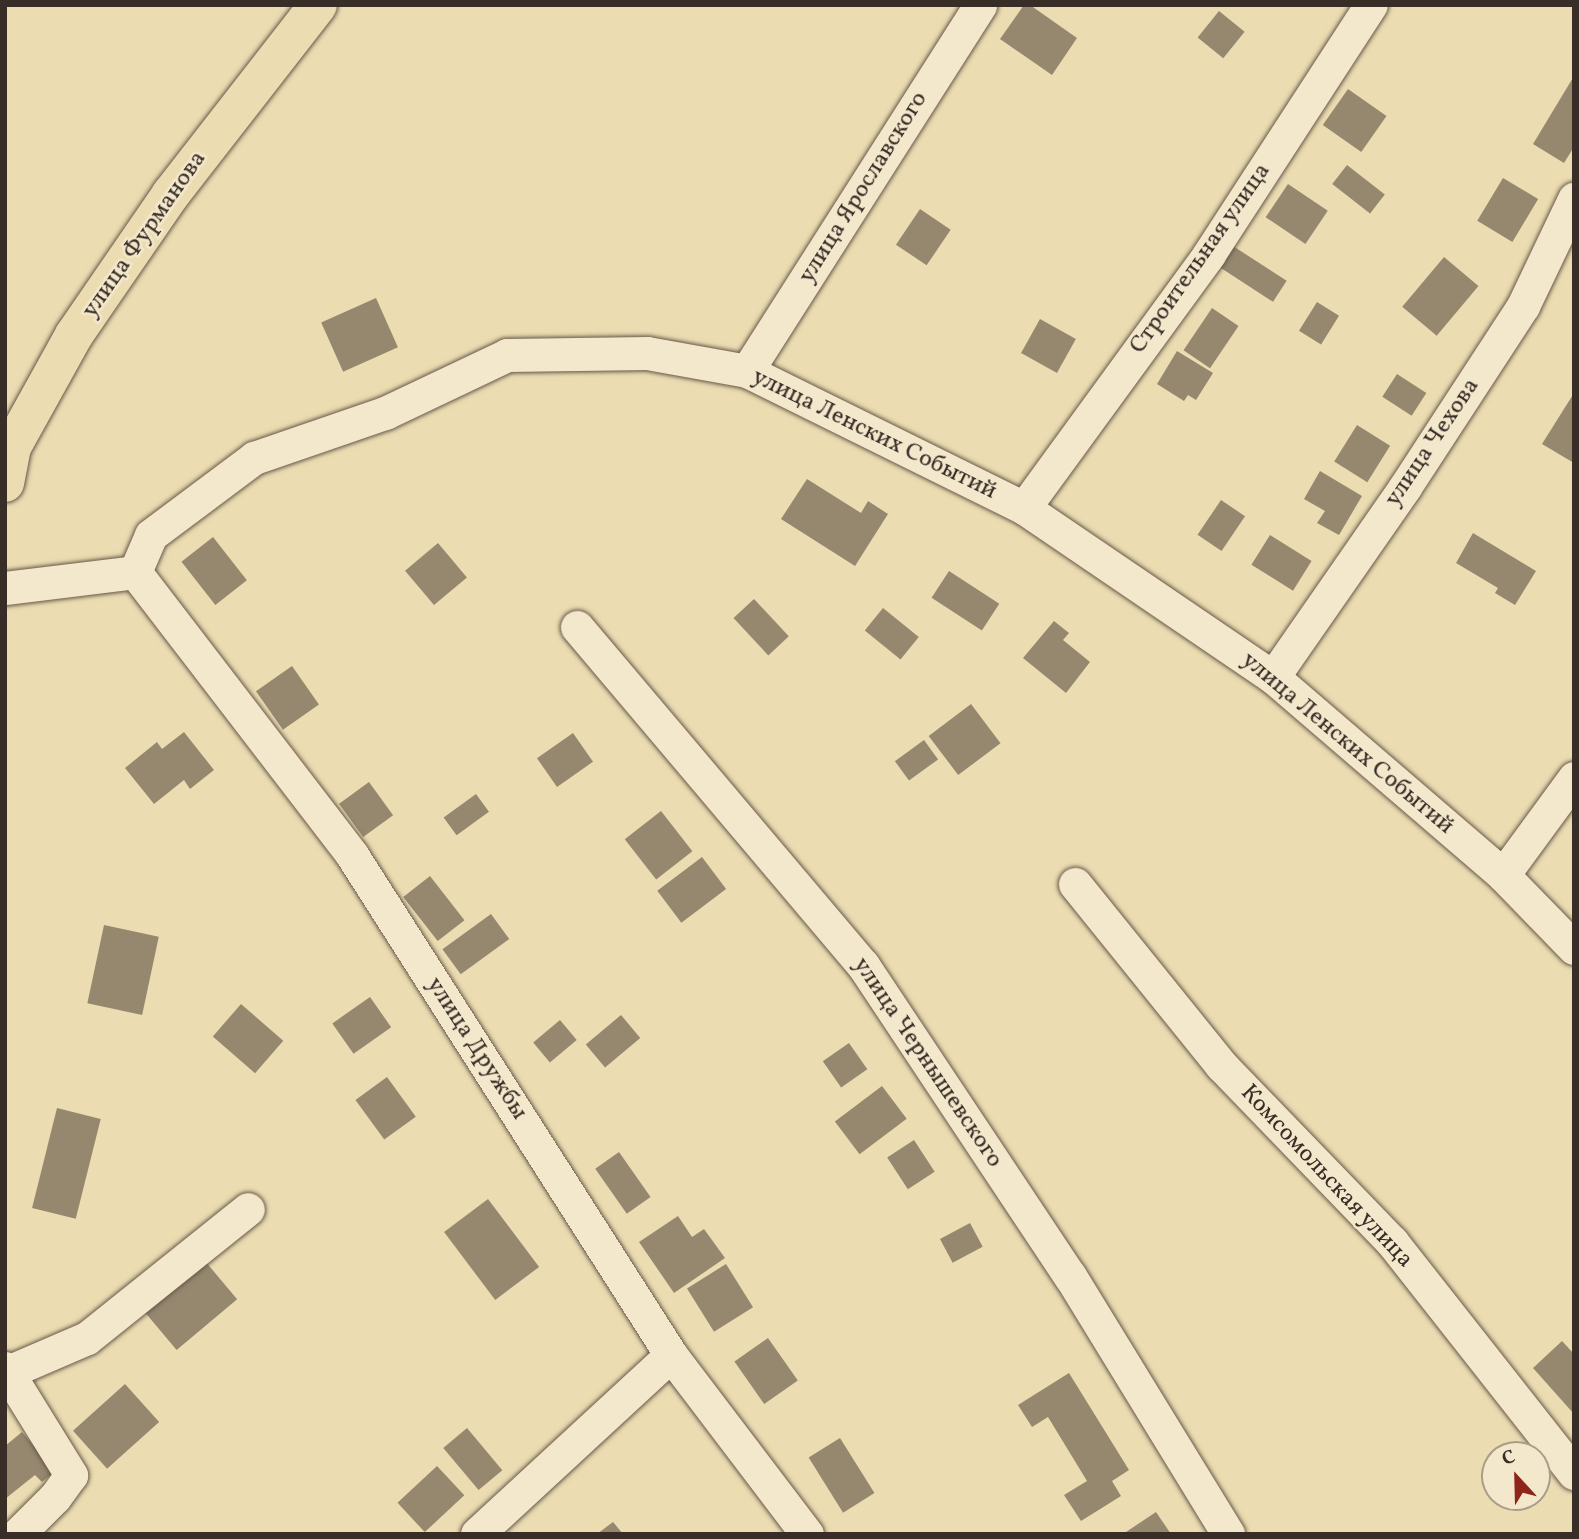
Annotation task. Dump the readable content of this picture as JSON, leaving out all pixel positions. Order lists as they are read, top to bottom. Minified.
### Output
{"streets":{"main road":["улица Фурманова"],"street":["улица Ярославского","Строительная улица","улица Ленских Событий","улица Чехова","улица Дружбы","улица Чернышевского","Комсомольская улица"]},"crossings":[["улица Ярославского","улица Ленских Событий"],["Строительная улица","улица Ленских Событий"],["улица Ленских Событий","улица Чехова"],["улица Ленских Событий","улица Дружбы"]],"north":"top"}
